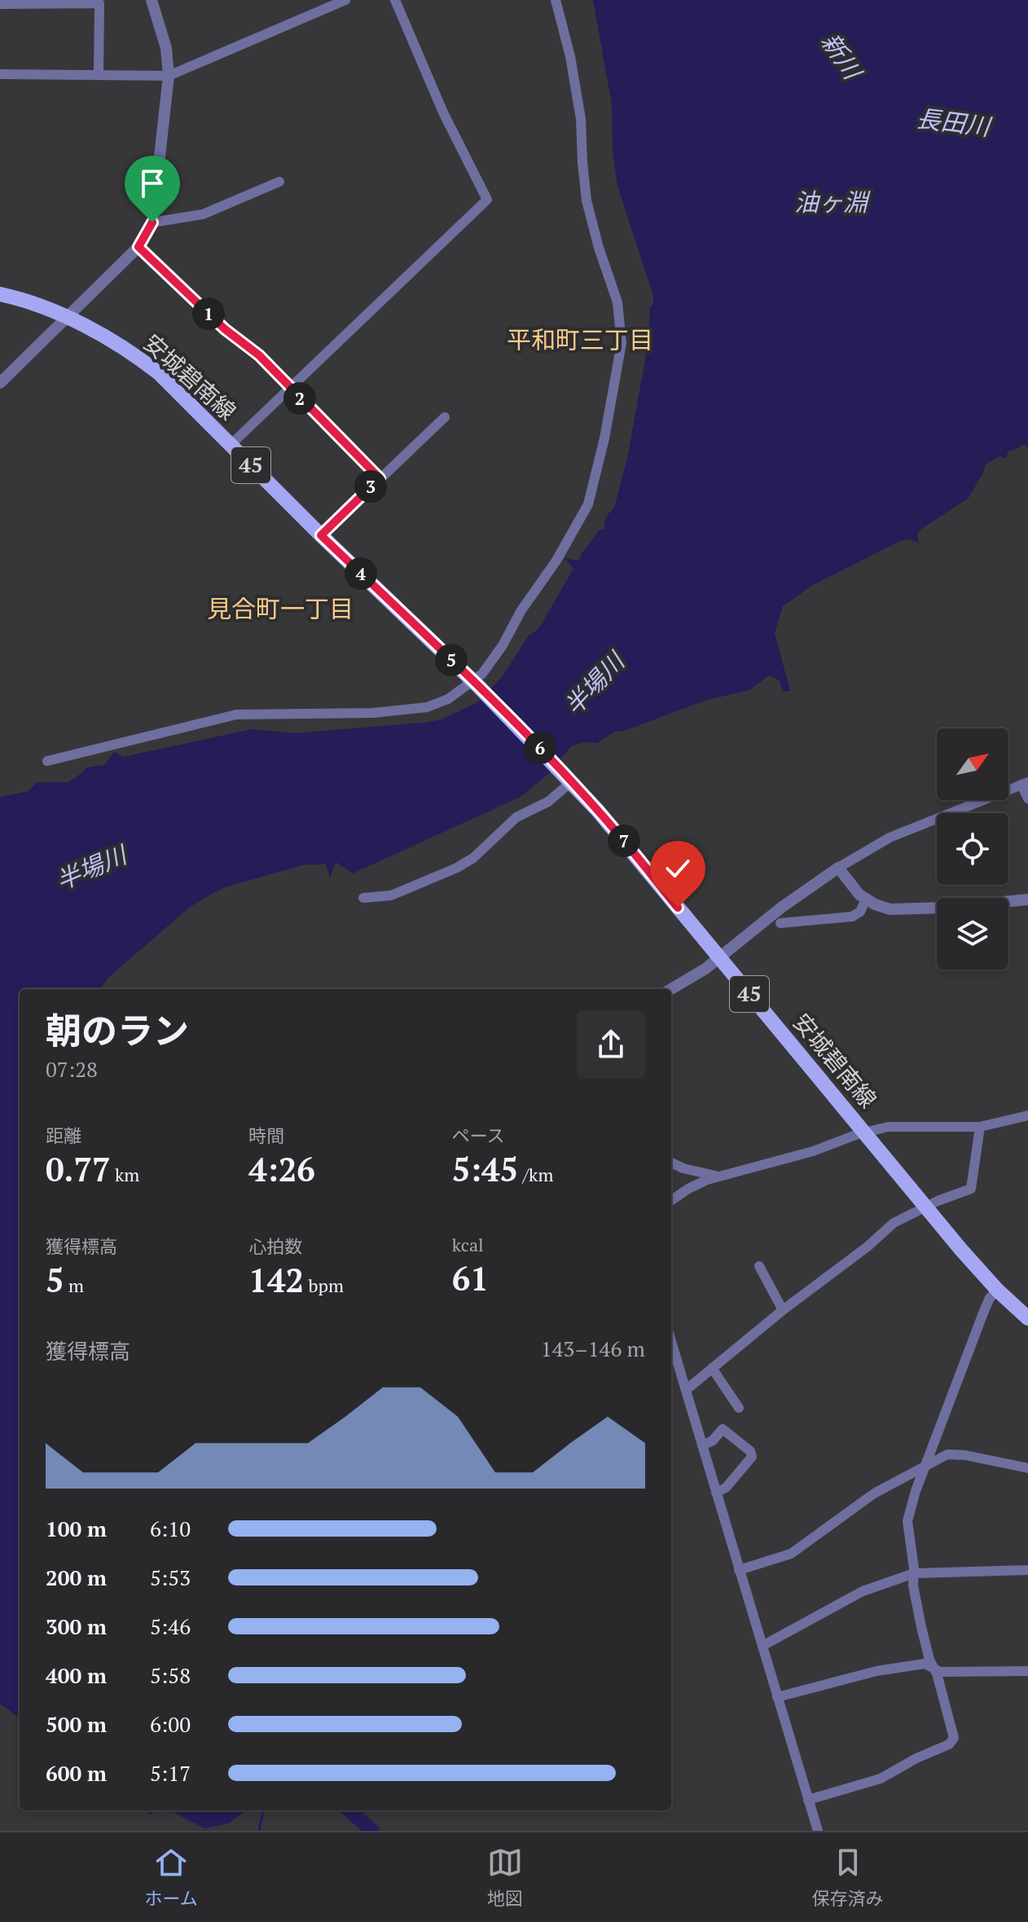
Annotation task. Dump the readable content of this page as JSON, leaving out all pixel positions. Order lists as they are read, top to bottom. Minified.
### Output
{"streets":{"main road":["安城碧南線","45"]},"districts":["平和町三丁目","見合町一丁目"],"water":["新川","長田川","油ヶ淵","半場川"],"north":"top right","page":{"pins":["1","2","3","4","5","6","7"],"heading":["朝のラン","07:28"],"stats":[["距離","0.77 km"],["時間","4:26"],["ペース","5:45 /km"],["獲得標高","5 m"],["心拍数","142 bpm"],["kcal","61"]],"chart":["獲得標高","143–146 m"],"list":[{"name":"100 m","note":"6:10"},{"name":"200 m","note":"5:53"},{"name":"300 m","note":"5:46"},{"name":"400 m","note":"5:58"},{"name":"500 m","note":"6:00"},{"name":"600 m","note":"5:17"}],"tabs":["ホーム","地図","保存済み"]}}
